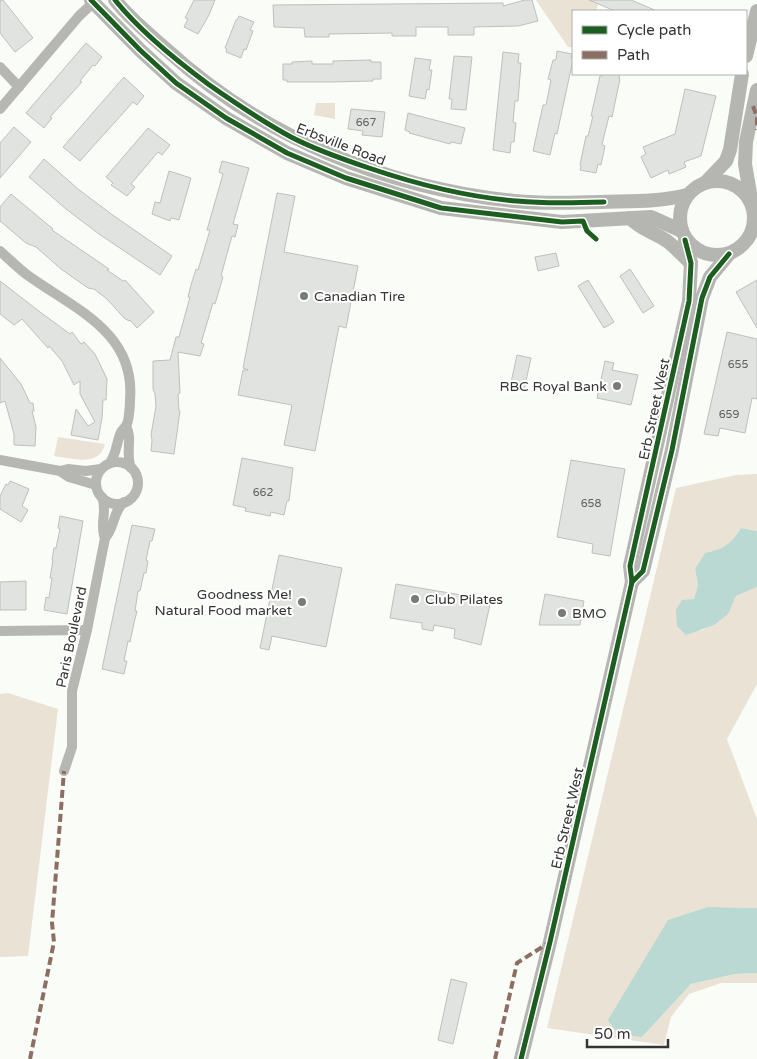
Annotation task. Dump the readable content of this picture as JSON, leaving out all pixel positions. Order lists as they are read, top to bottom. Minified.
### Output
{"streets":{"main road":["Erbsville Road","Erb Street West"],"street":["Paris Boulevard"]},"crossings":[["Erbsville Road","Erb Street West"]],"places":["Canadian Tire","RBC Royal Bank","Club Pilates","Goodness Me! Natural Food market","BMO"],"house_numbers":["667","655","659","662","658"],"legend":["Cycle path","Path"],"scale_bar":"50 m"}
